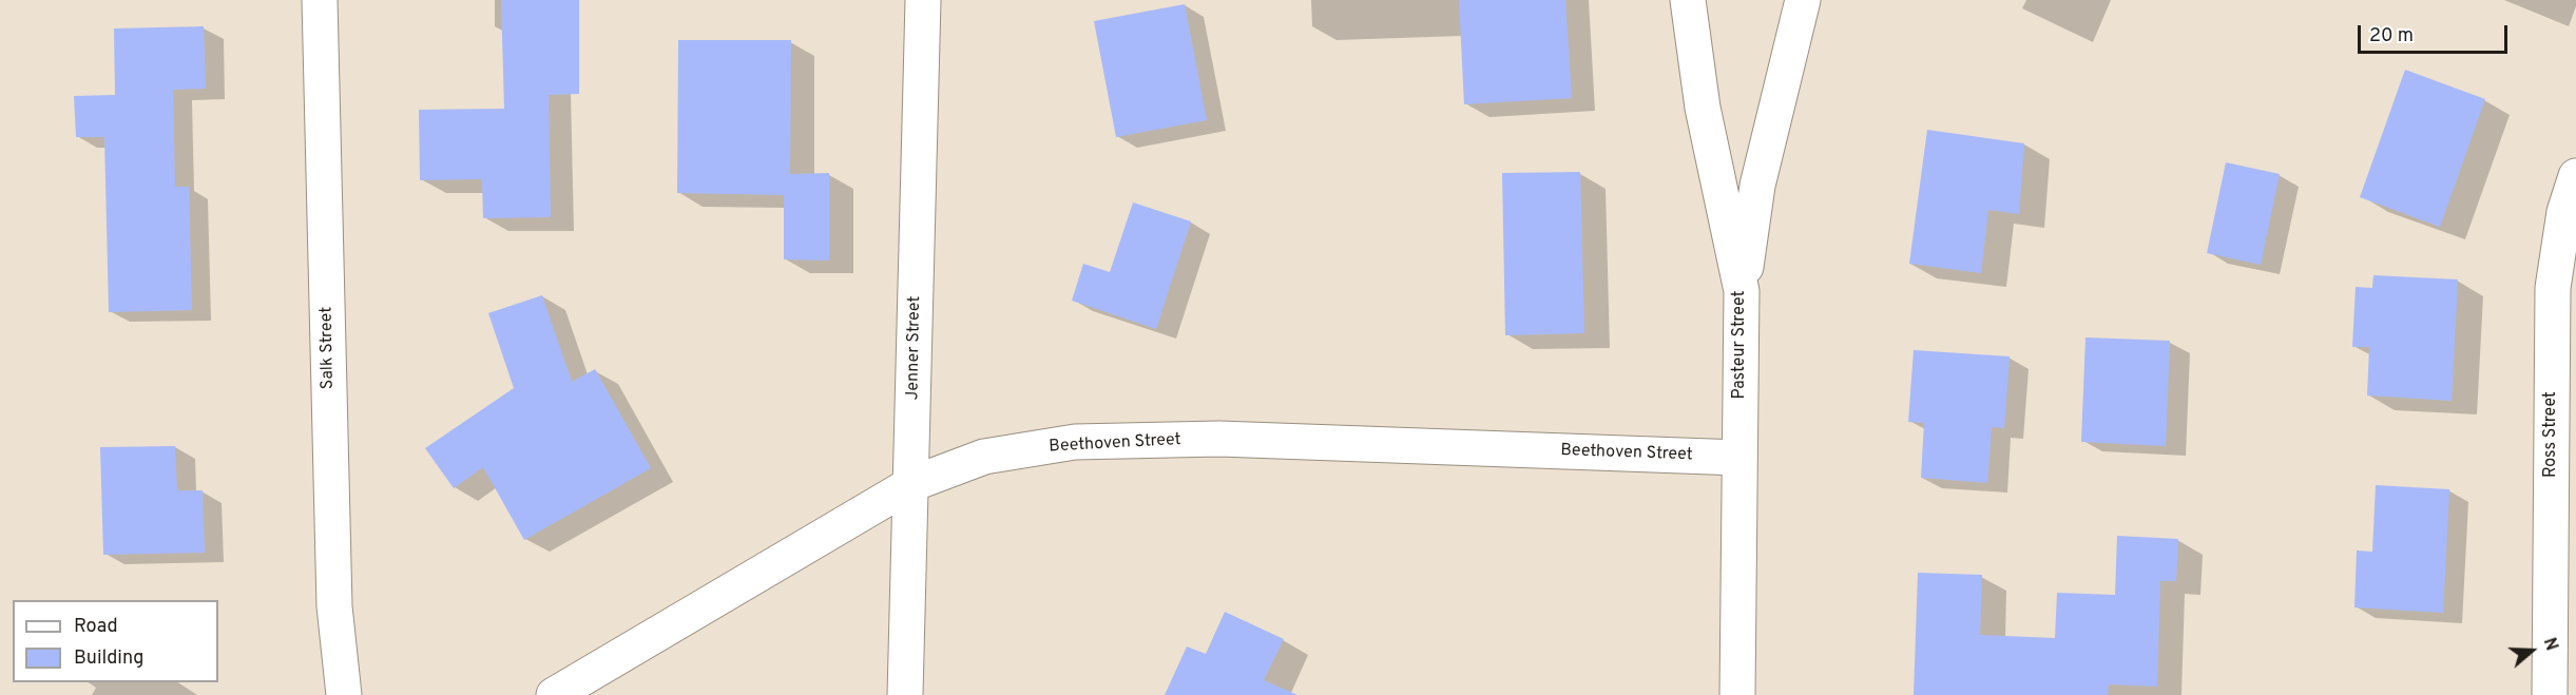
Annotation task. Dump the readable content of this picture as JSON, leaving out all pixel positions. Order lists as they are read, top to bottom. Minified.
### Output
{"streets":{"street":["Pasteur Street","Salk Street","Jenner Street","Ross Street","Beethoven Street"]},"crossings":[["Pasteur Street","Beethoven Street"],["Jenner Street","Beethoven Street"]],"legend":["Road","Building"],"scale_bar":"20 m","north":"right"}
